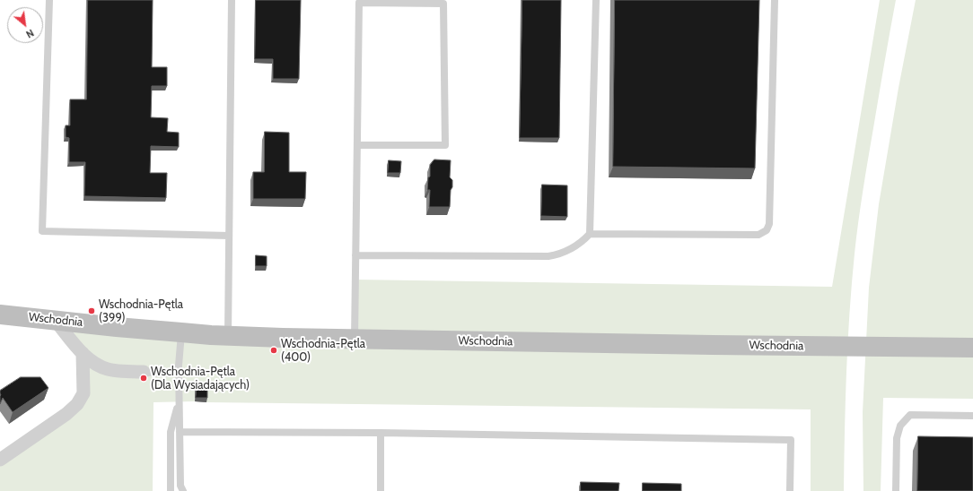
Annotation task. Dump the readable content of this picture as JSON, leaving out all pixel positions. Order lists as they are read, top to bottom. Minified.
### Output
{"streets":{"street":["Wschodnia"]},"places":["Wschodnia-Pętla (399)","Wschodnia-Pętla (400)","Wschodnia-Pętla (Dla Wysiadających)"],"north":"bottom right"}
